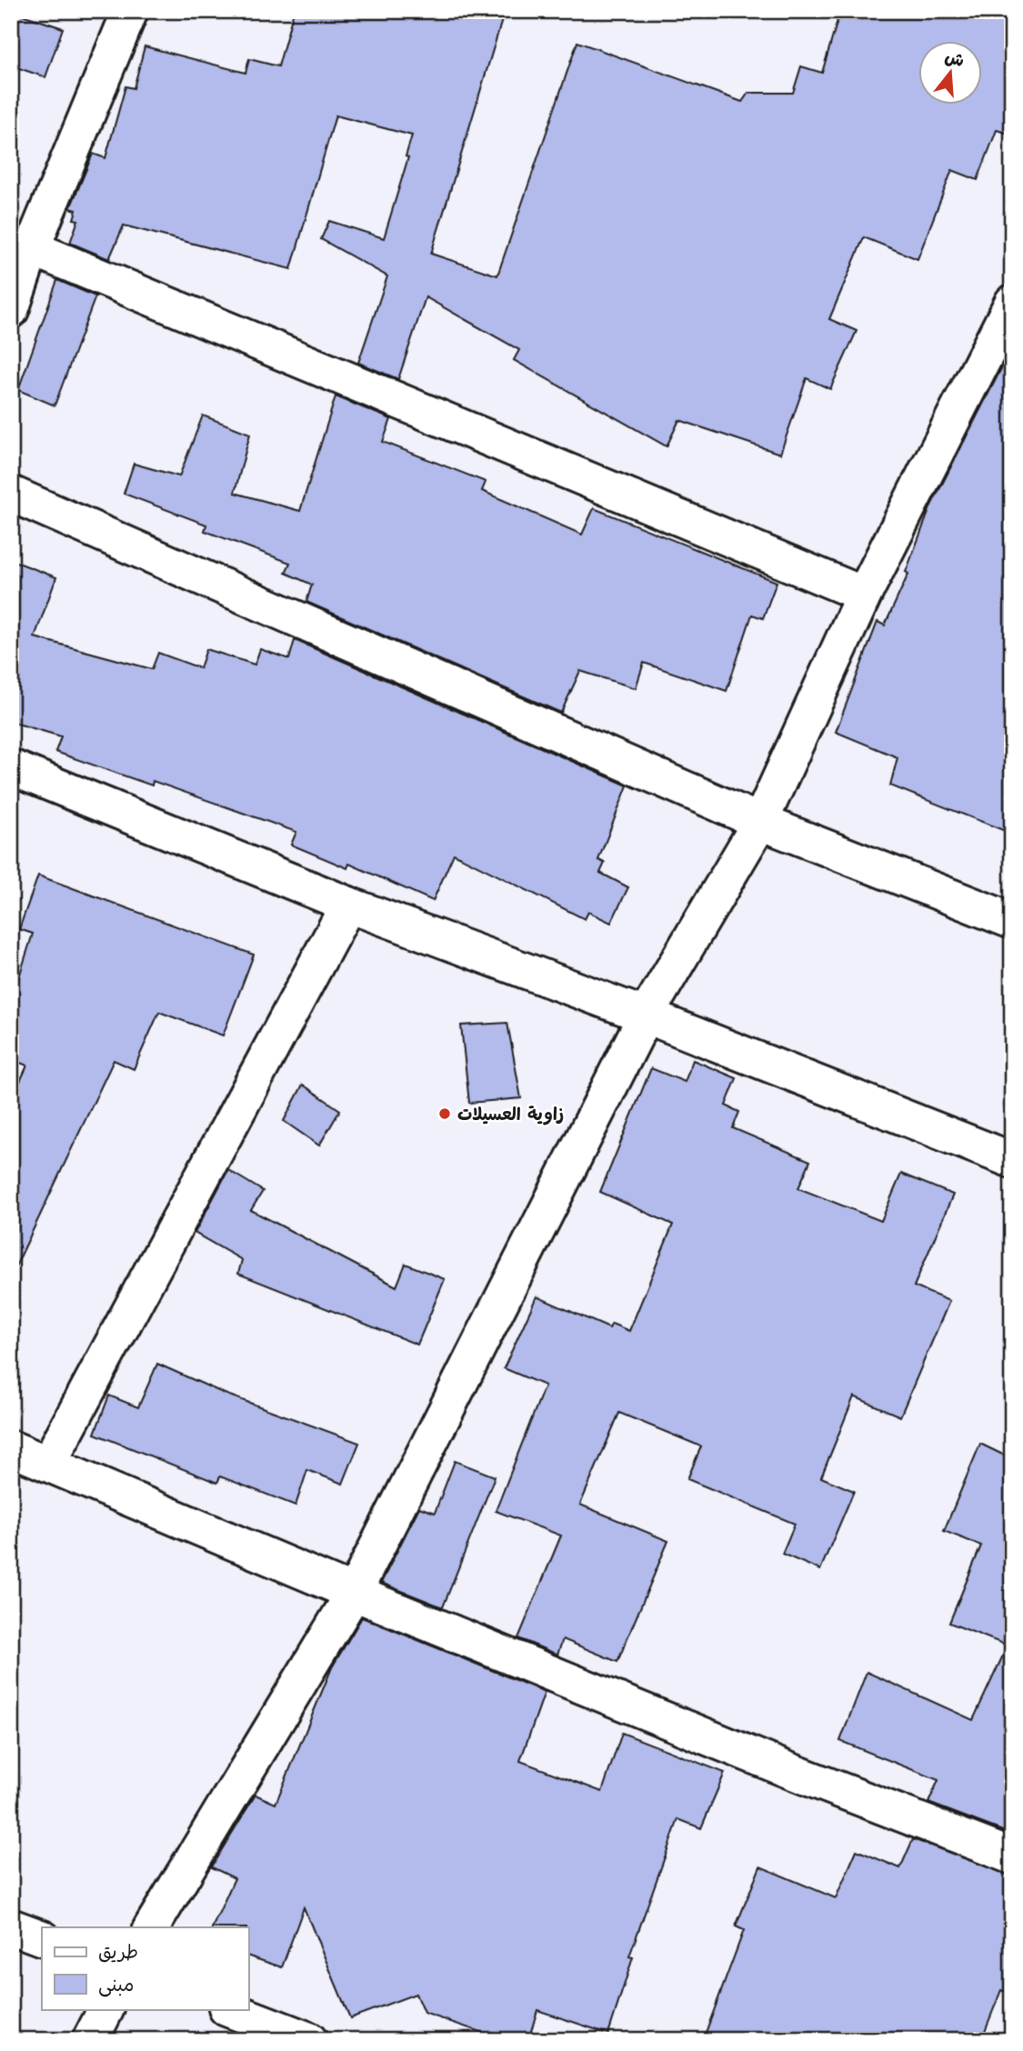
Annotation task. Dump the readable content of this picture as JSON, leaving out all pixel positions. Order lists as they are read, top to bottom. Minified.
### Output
{"places":["زاوية العسيلات"],"legend":["طريق","مبنى"],"north":"top"}
